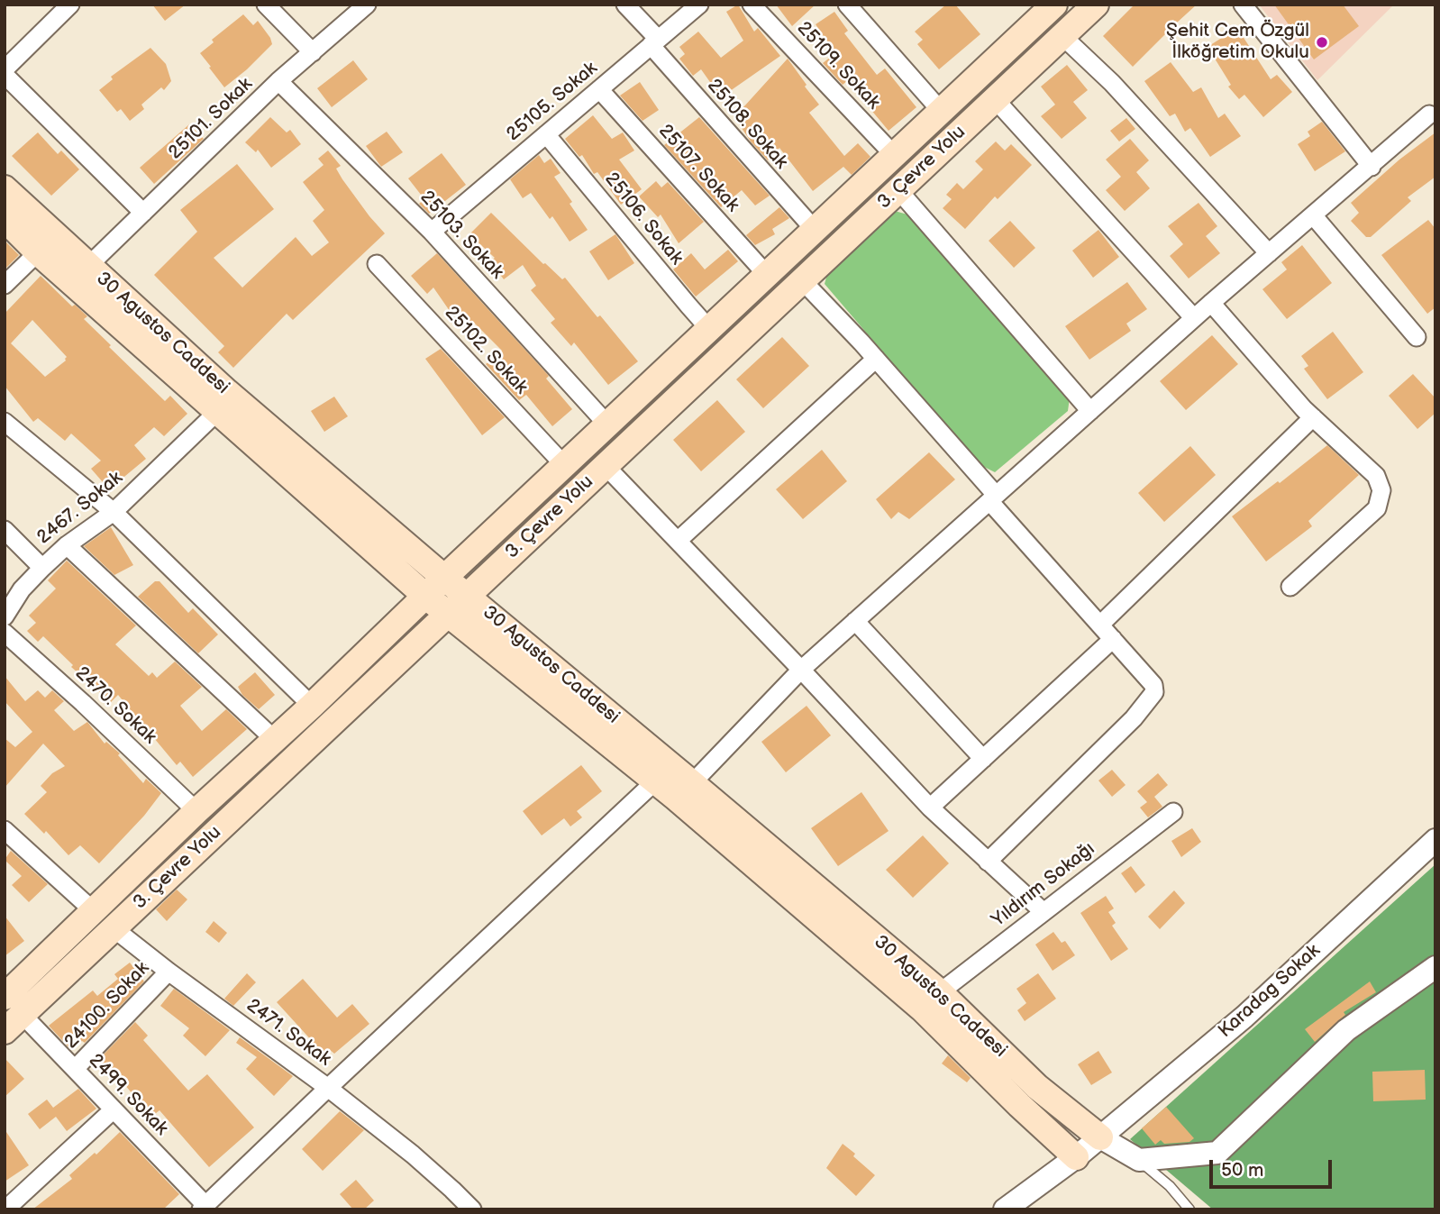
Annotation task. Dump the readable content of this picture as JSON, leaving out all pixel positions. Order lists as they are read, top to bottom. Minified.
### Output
{"streets":{"main road":["3. Çevre Yolu","30 Agustos Caddesi"],"street":["25109. Sokak","25105. Sokak","25101. Sokak","25108. Sokak","25107. Sokak","25106. Sokak","25103. Sokak","25102. Sokak","2467. Sokak","2470. Sokak","Yıldırım Sokağı","Karadag Sokak","24100. Sokak","2471. Sokak","2499. Sokak"]},"crossings":[["25109. Sokak","3. Çevre Yolu"],["25105. Sokak","25108. Sokak"],["25105. Sokak","25107. Sokak"],["25105. Sokak","25106. Sokak"],["25105. Sokak","25103. Sokak"],["25101. Sokak","25103. Sokak"],["25101. Sokak","30 Agustos Caddesi"],["25108. Sokak","3. Çevre Yolu"],["3. Çevre Yolu","25107. Sokak"],["3. Çevre Yolu","25106. Sokak"],["3. Çevre Yolu","25103. Sokak"],["3. Çevre Yolu","30 Agustos Caddesi"],["3. Çevre Yolu","25102. Sokak"],["3. Çevre Yolu","2470. Sokak"],["3. Çevre Yolu","2471. Sokak"],["3. Çevre Yolu","2499. Sokak"],["30 Agustos Caddesi","2467. Sokak"],["30 Agustos Caddesi","Yıldırım Sokağı"],["30 Agustos Caddesi","Karadag Sokak"],["24100. Sokak","2471. Sokak"],["24100. Sokak","2499. Sokak"],["2471. Sokak","2499. Sokak"]],"places":["Şehit Cem Özgül İlköğretim Okulu"],"scale_bar":"50 m"}
